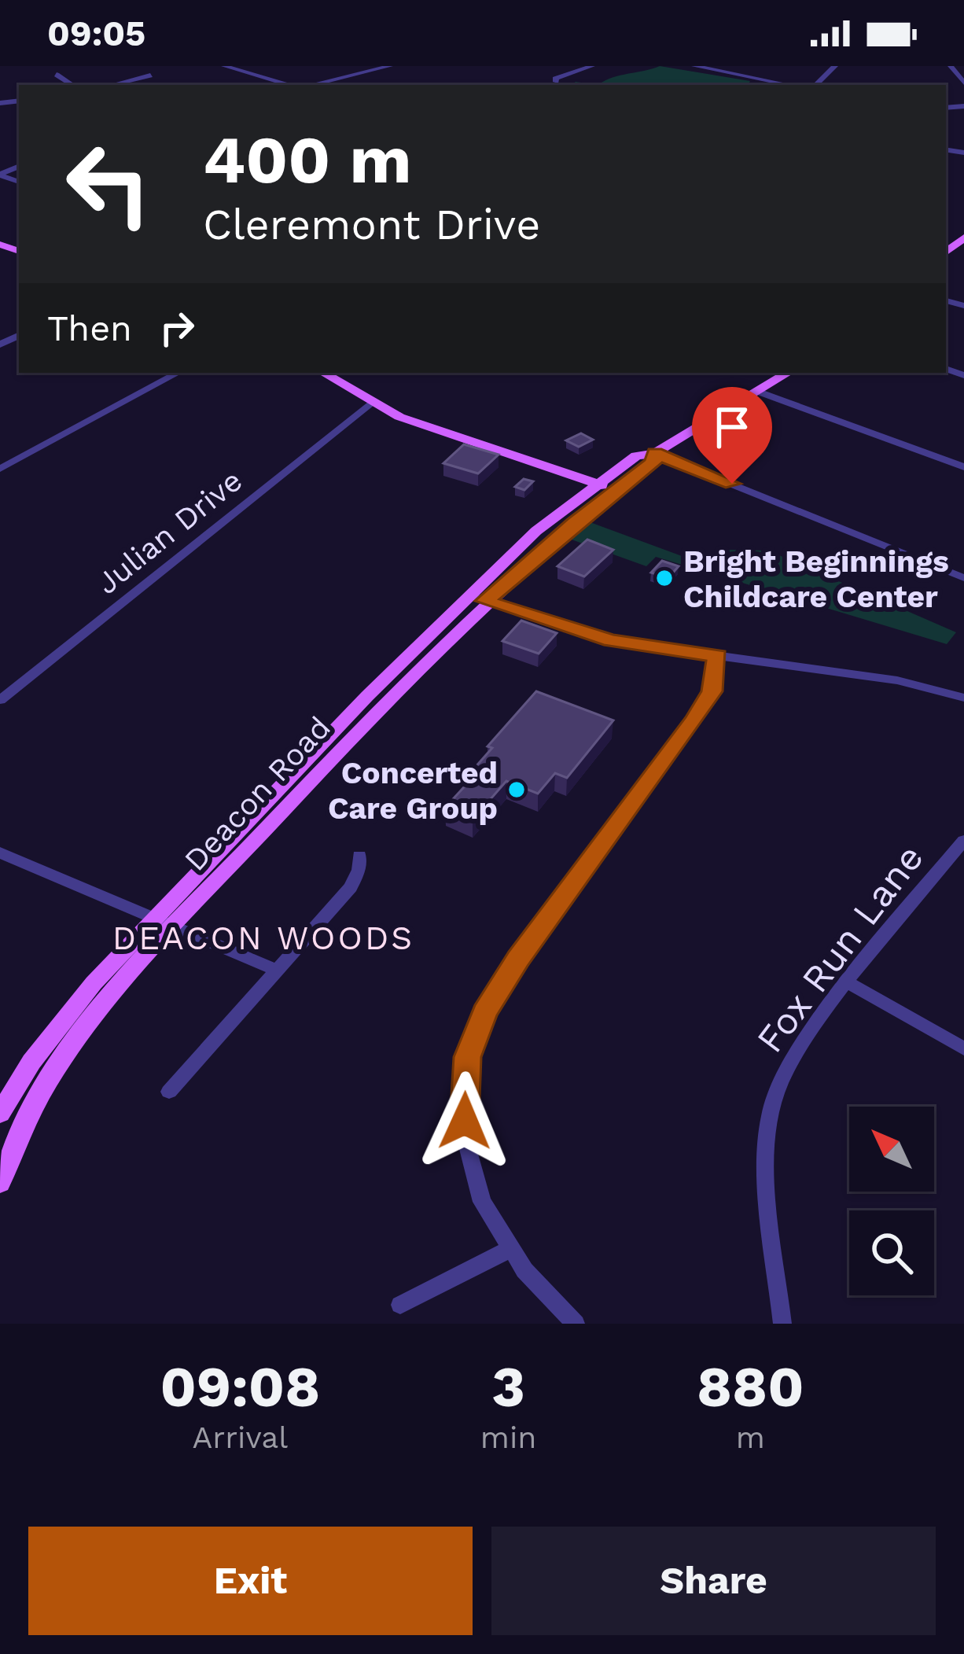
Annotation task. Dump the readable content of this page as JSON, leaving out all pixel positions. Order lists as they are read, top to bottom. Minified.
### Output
{"streets":{"main road":["Deacon Road"],"street":["Julian Drive","Fox Run Lane"]},"districts":["DEACON WOODS"],"places":["Bright Beginnings Childcare Center","Concerted Care Group"],"north":"top left","page":{"status":"09:05","turn":["400 m","Cleremont Drive"],"then":"Then","eta":["09:08","Arrival","3","min","880","m"],"buttons":["Exit","Share"]}}
